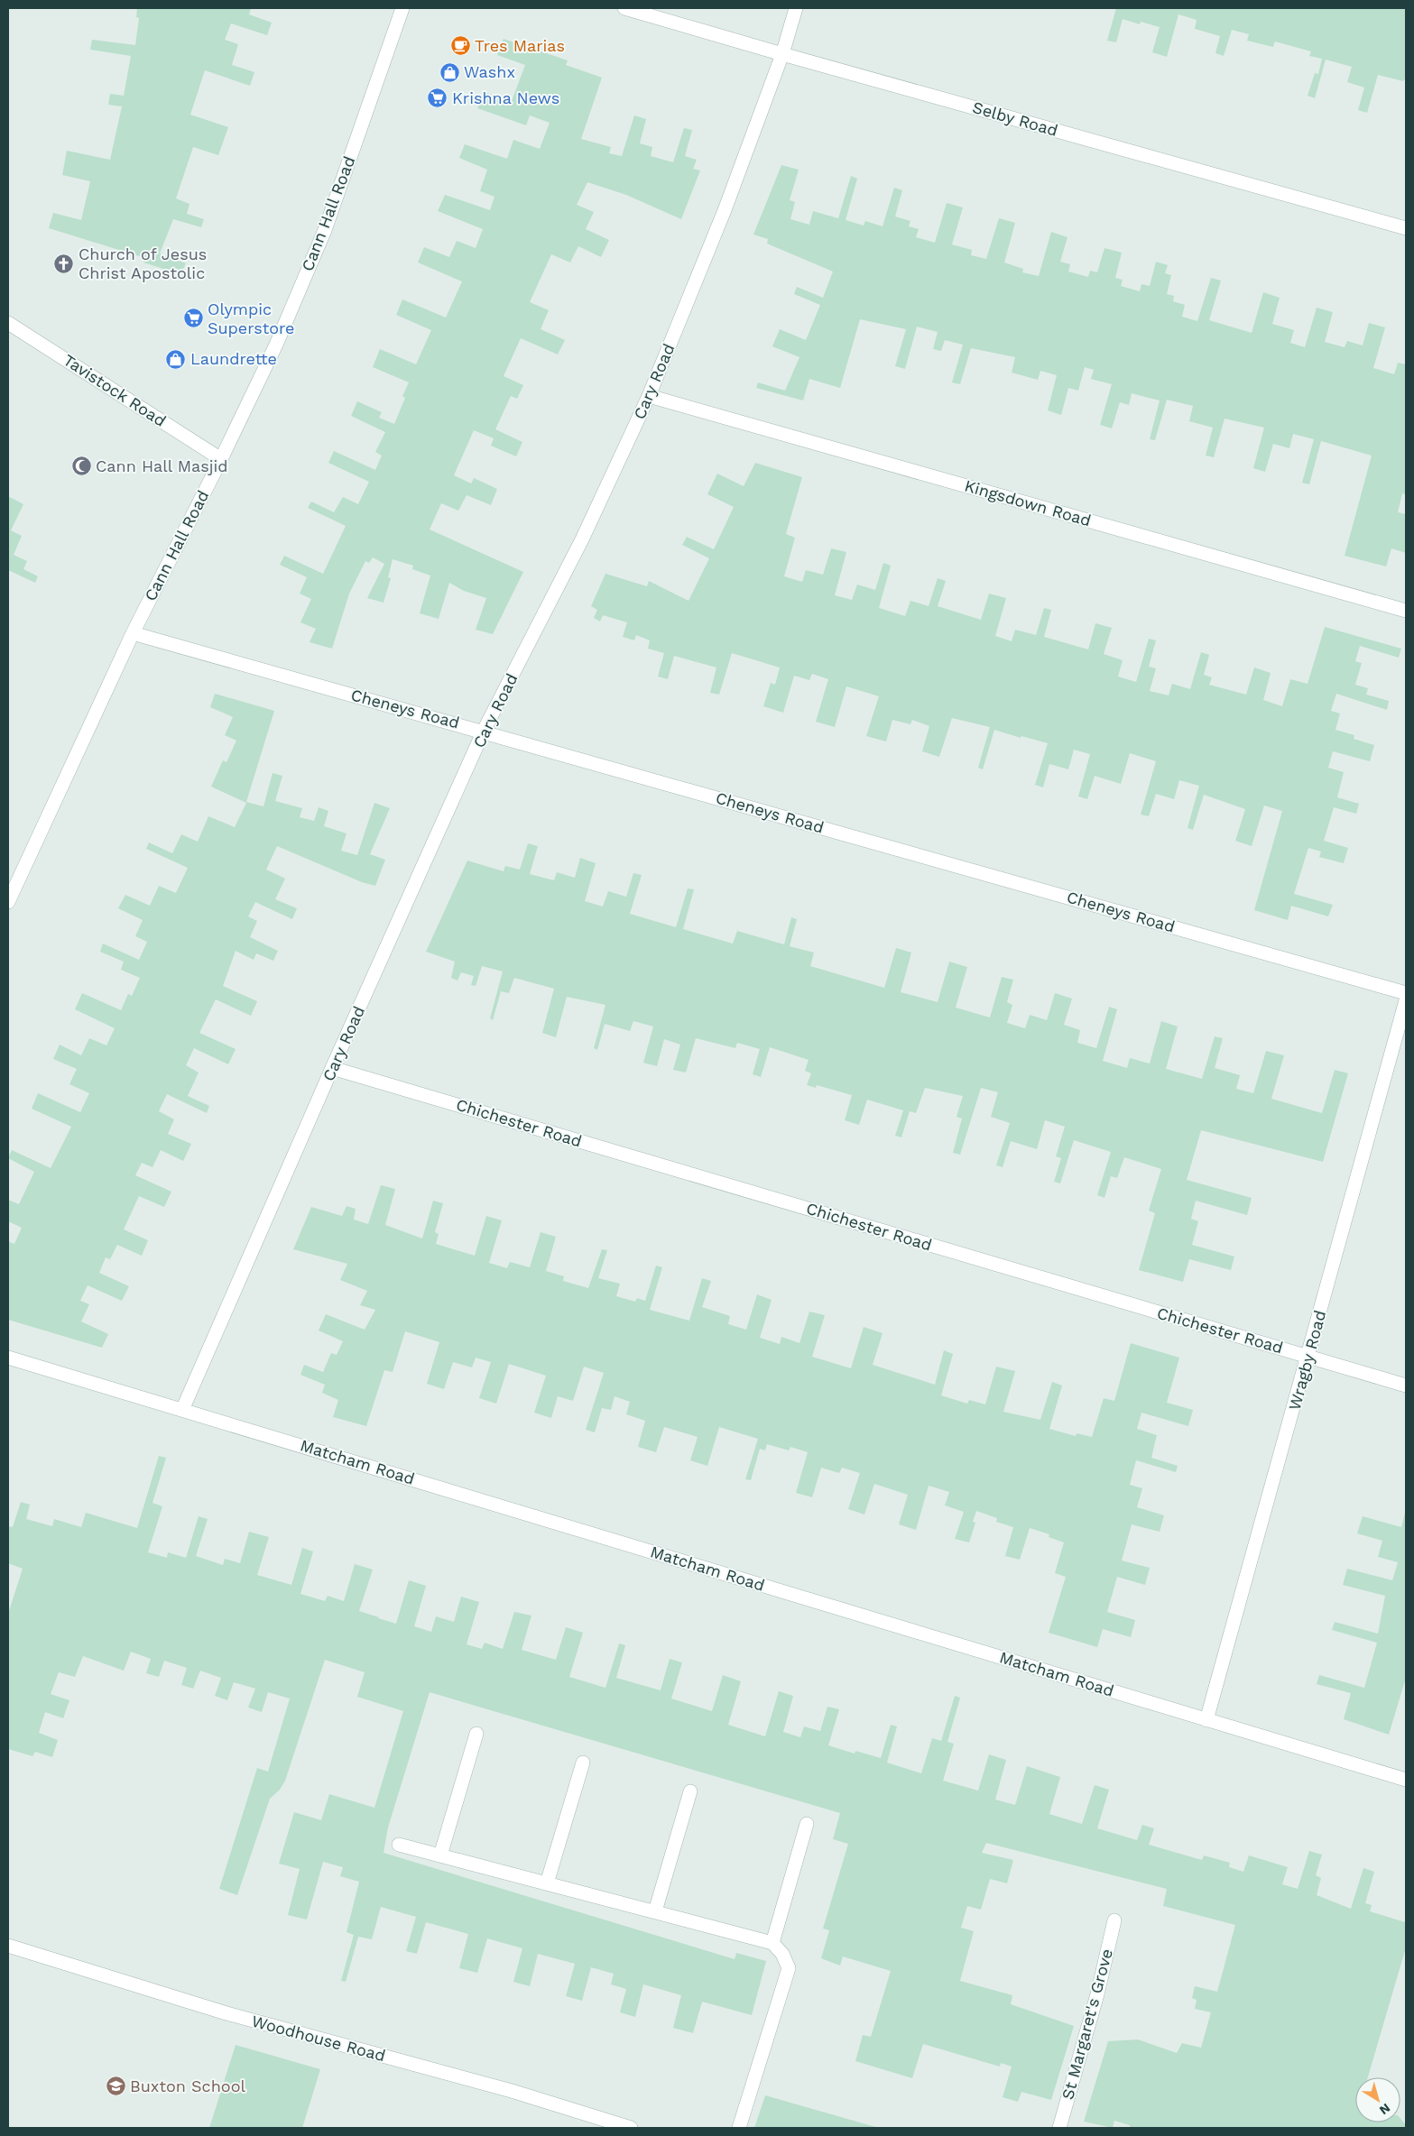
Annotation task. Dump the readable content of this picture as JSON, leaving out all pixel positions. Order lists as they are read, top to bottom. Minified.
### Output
{"streets":{"street":["Selby Road","Cann Hall Road","Cary Road","Tavistock Road","Kingsdown Road","Cheneys Road","Chichester Road","Wragby Road","Matcham Road","St Margaret's Grove","Woodhouse Road"]},"crossings":[["Selby Road","Cary Road"],["Cann Hall Road","Tavistock Road"],["Cann Hall Road","Cheneys Road"],["Cary Road","Kingsdown Road"],["Cary Road","Cheneys Road"],["Cary Road","Chichester Road"],["Cary Road","Matcham Road"],["Chichester Road","Wragby Road"],["Wragby Road","Matcham Road"]],"places":{"cafe":["Tres Marias"],"shop":["Washx","Laundrette"],"supermarket":["Krishna News","Olympic Superstore"],"church":["Church of Jesus Christ Apostolic"],"mosque":["Cann Hall Masjid"],"school or university":["Buxton School"]},"north":"bottom right"}
